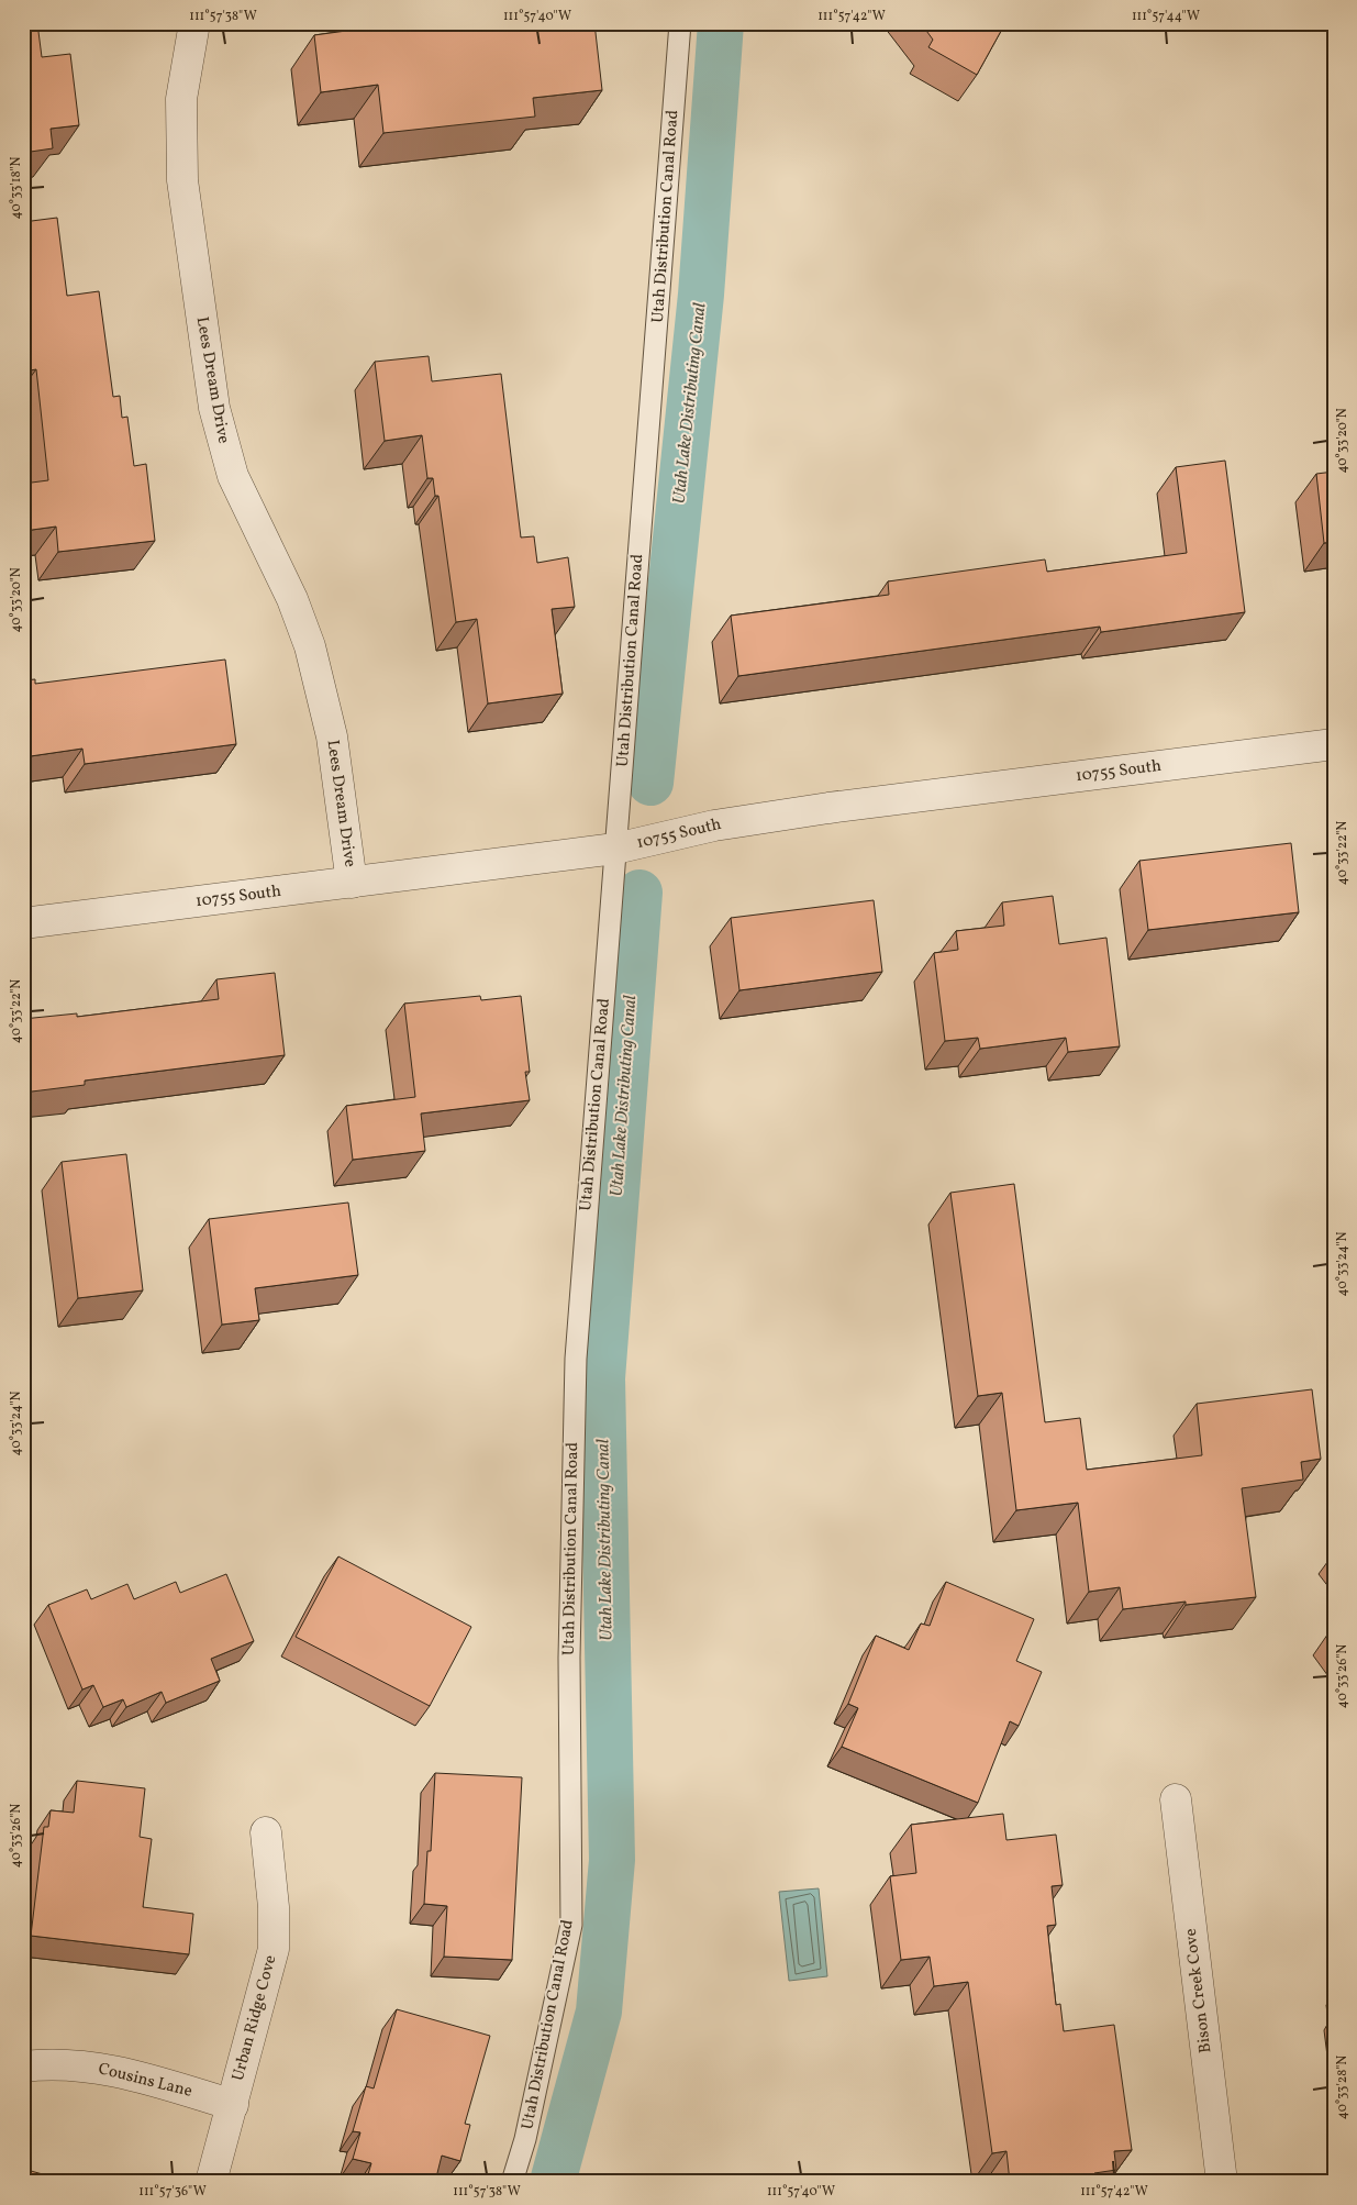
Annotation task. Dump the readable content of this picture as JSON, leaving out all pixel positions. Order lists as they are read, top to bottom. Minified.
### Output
{"streets":{"street":["Lees Dream Drive","10755 South","Bison Creek Cove","Urban Ridge Cove","Cousins Lane"],"lane":["Utah Distribution Canal Road"]},"crossings":[["Utah Distribution Canal Road","10755 South"],["Lees Dream Drive","10755 South"],["Urban Ridge Cove","Cousins Lane"]],"water":["Utah Lake Distributing Canal"],"coordinates":["111°57'38\"W","111°57'40\"W","111°57'42\"W","111°57'44\"W","40°33'18\"N","40°33'20\"N","40°33'22\"N","40°33'24\"N","40°33'26\"N","40°33'28\"N","111°57'36\"W"]}
